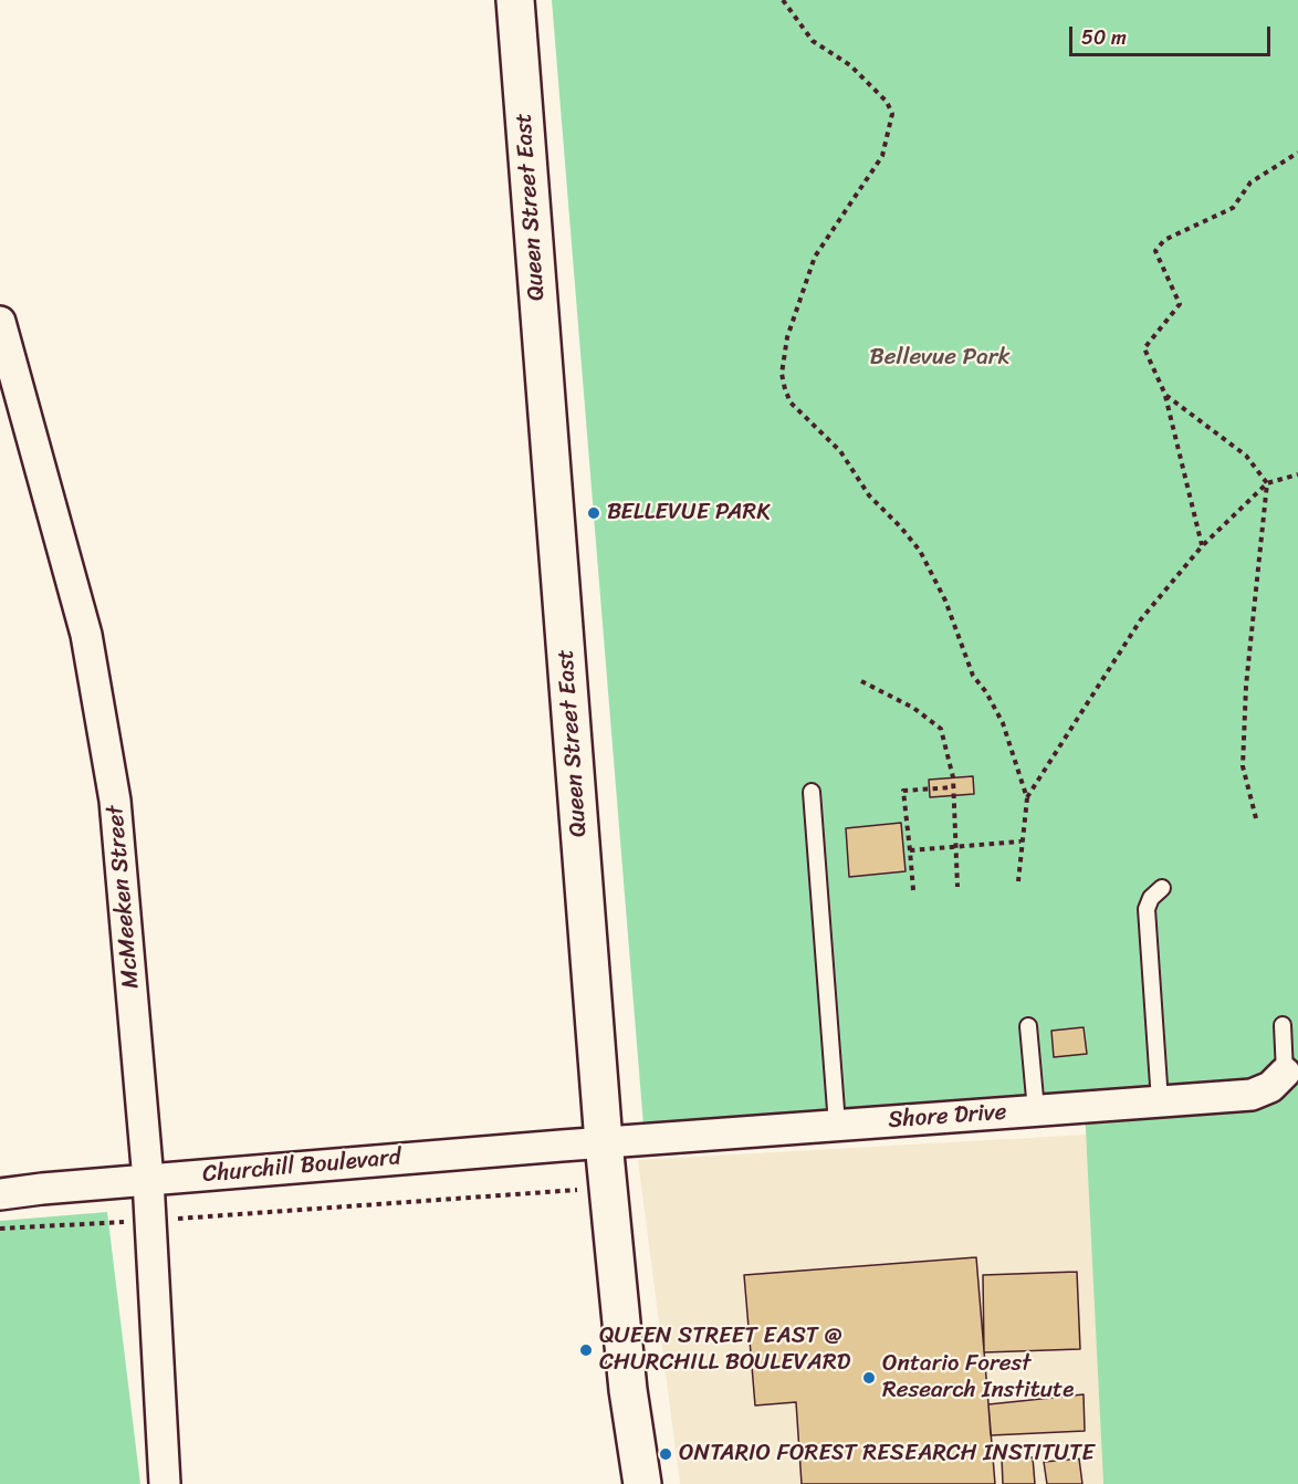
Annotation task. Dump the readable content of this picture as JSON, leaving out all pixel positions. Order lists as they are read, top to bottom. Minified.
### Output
{"streets":{"main road":["Queen Street East"],"street":["McMeeken Street","Shore Drive","Churchill Boulevard"]},"crossings":[["Queen Street East","Shore Drive"],["Queen Street East","Churchill Boulevard"],["McMeeken Street","Churchill Boulevard"],["Shore Drive","Churchill Boulevard"]],"parks":["Bellevue Park"],"places":["BELLEVUE PARK","QUEEN STREET EAST @ CHURCHILL BOULEVARD","Ontario Forest Research Institute","ONTARIO FOREST RESEARCH INSTITUTE"],"scale_bar":"50 m"}
